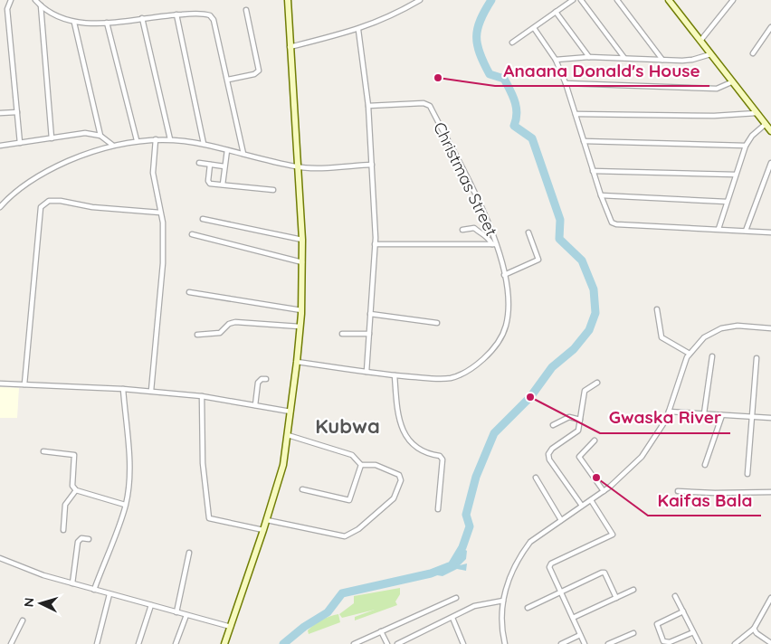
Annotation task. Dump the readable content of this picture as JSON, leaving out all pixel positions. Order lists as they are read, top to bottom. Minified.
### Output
{"streets":{"street":["Christmas Street"]},"districts":["Kubwa"],"places":["Anaana Donald's House","Gwaska River","Kaifas Bala"],"north":"left"}
